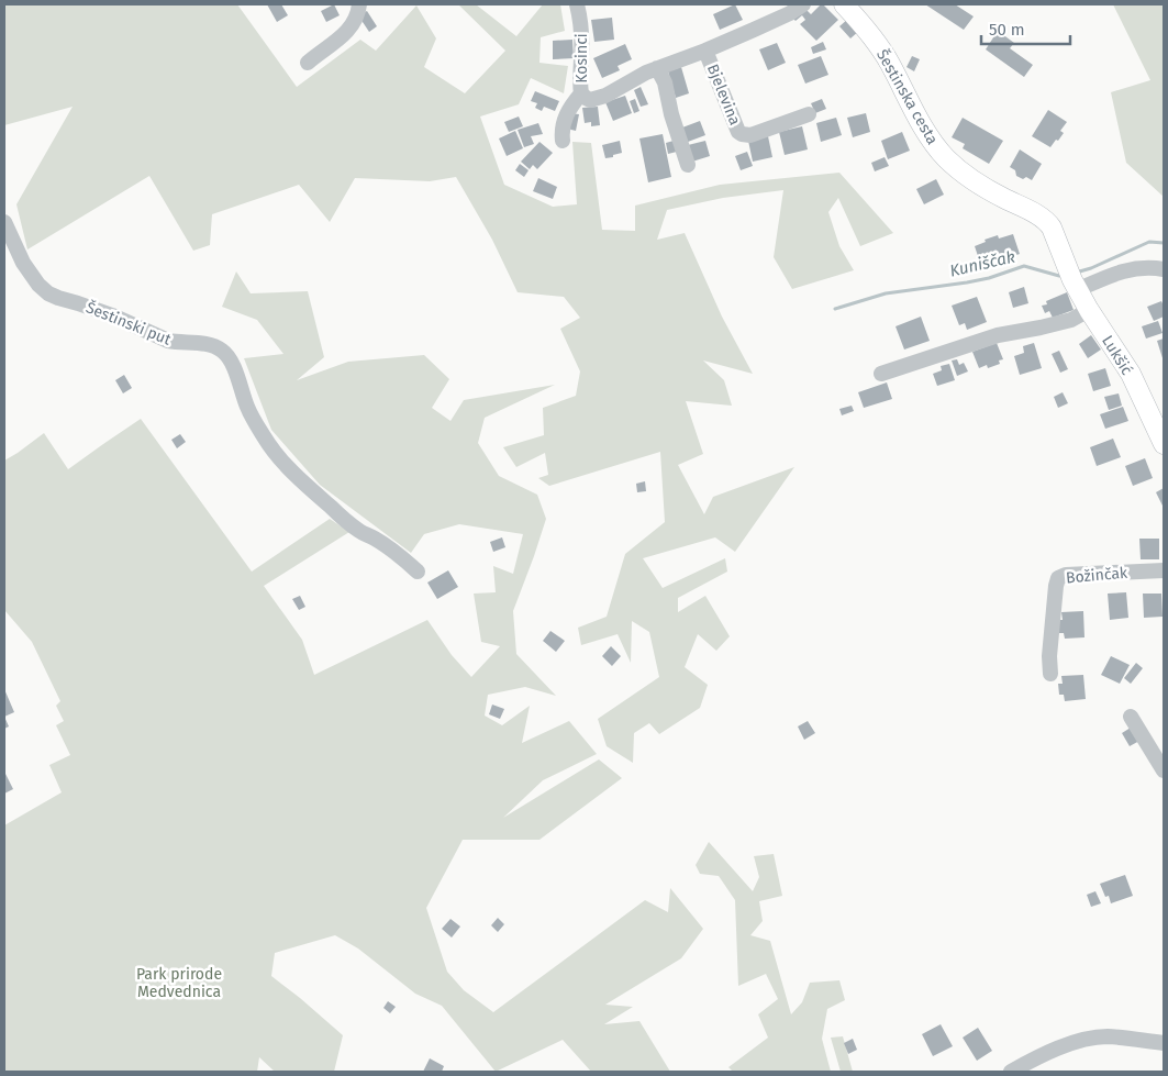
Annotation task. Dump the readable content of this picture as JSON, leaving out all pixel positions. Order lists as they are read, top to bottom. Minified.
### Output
{"streets":{"main road":["Šestinska cesta","Lukšić"],"street":["Kosinci","Bjelevina","Šestinski put","Božinčak"]},"crossings":[["Kosinci","Bjelevina"],["Šestinska cesta","Lukšić"]],"water":["Kuniščak"],"parks":["Park prirode Medvednica"],"scale_bar":"50 m"}
